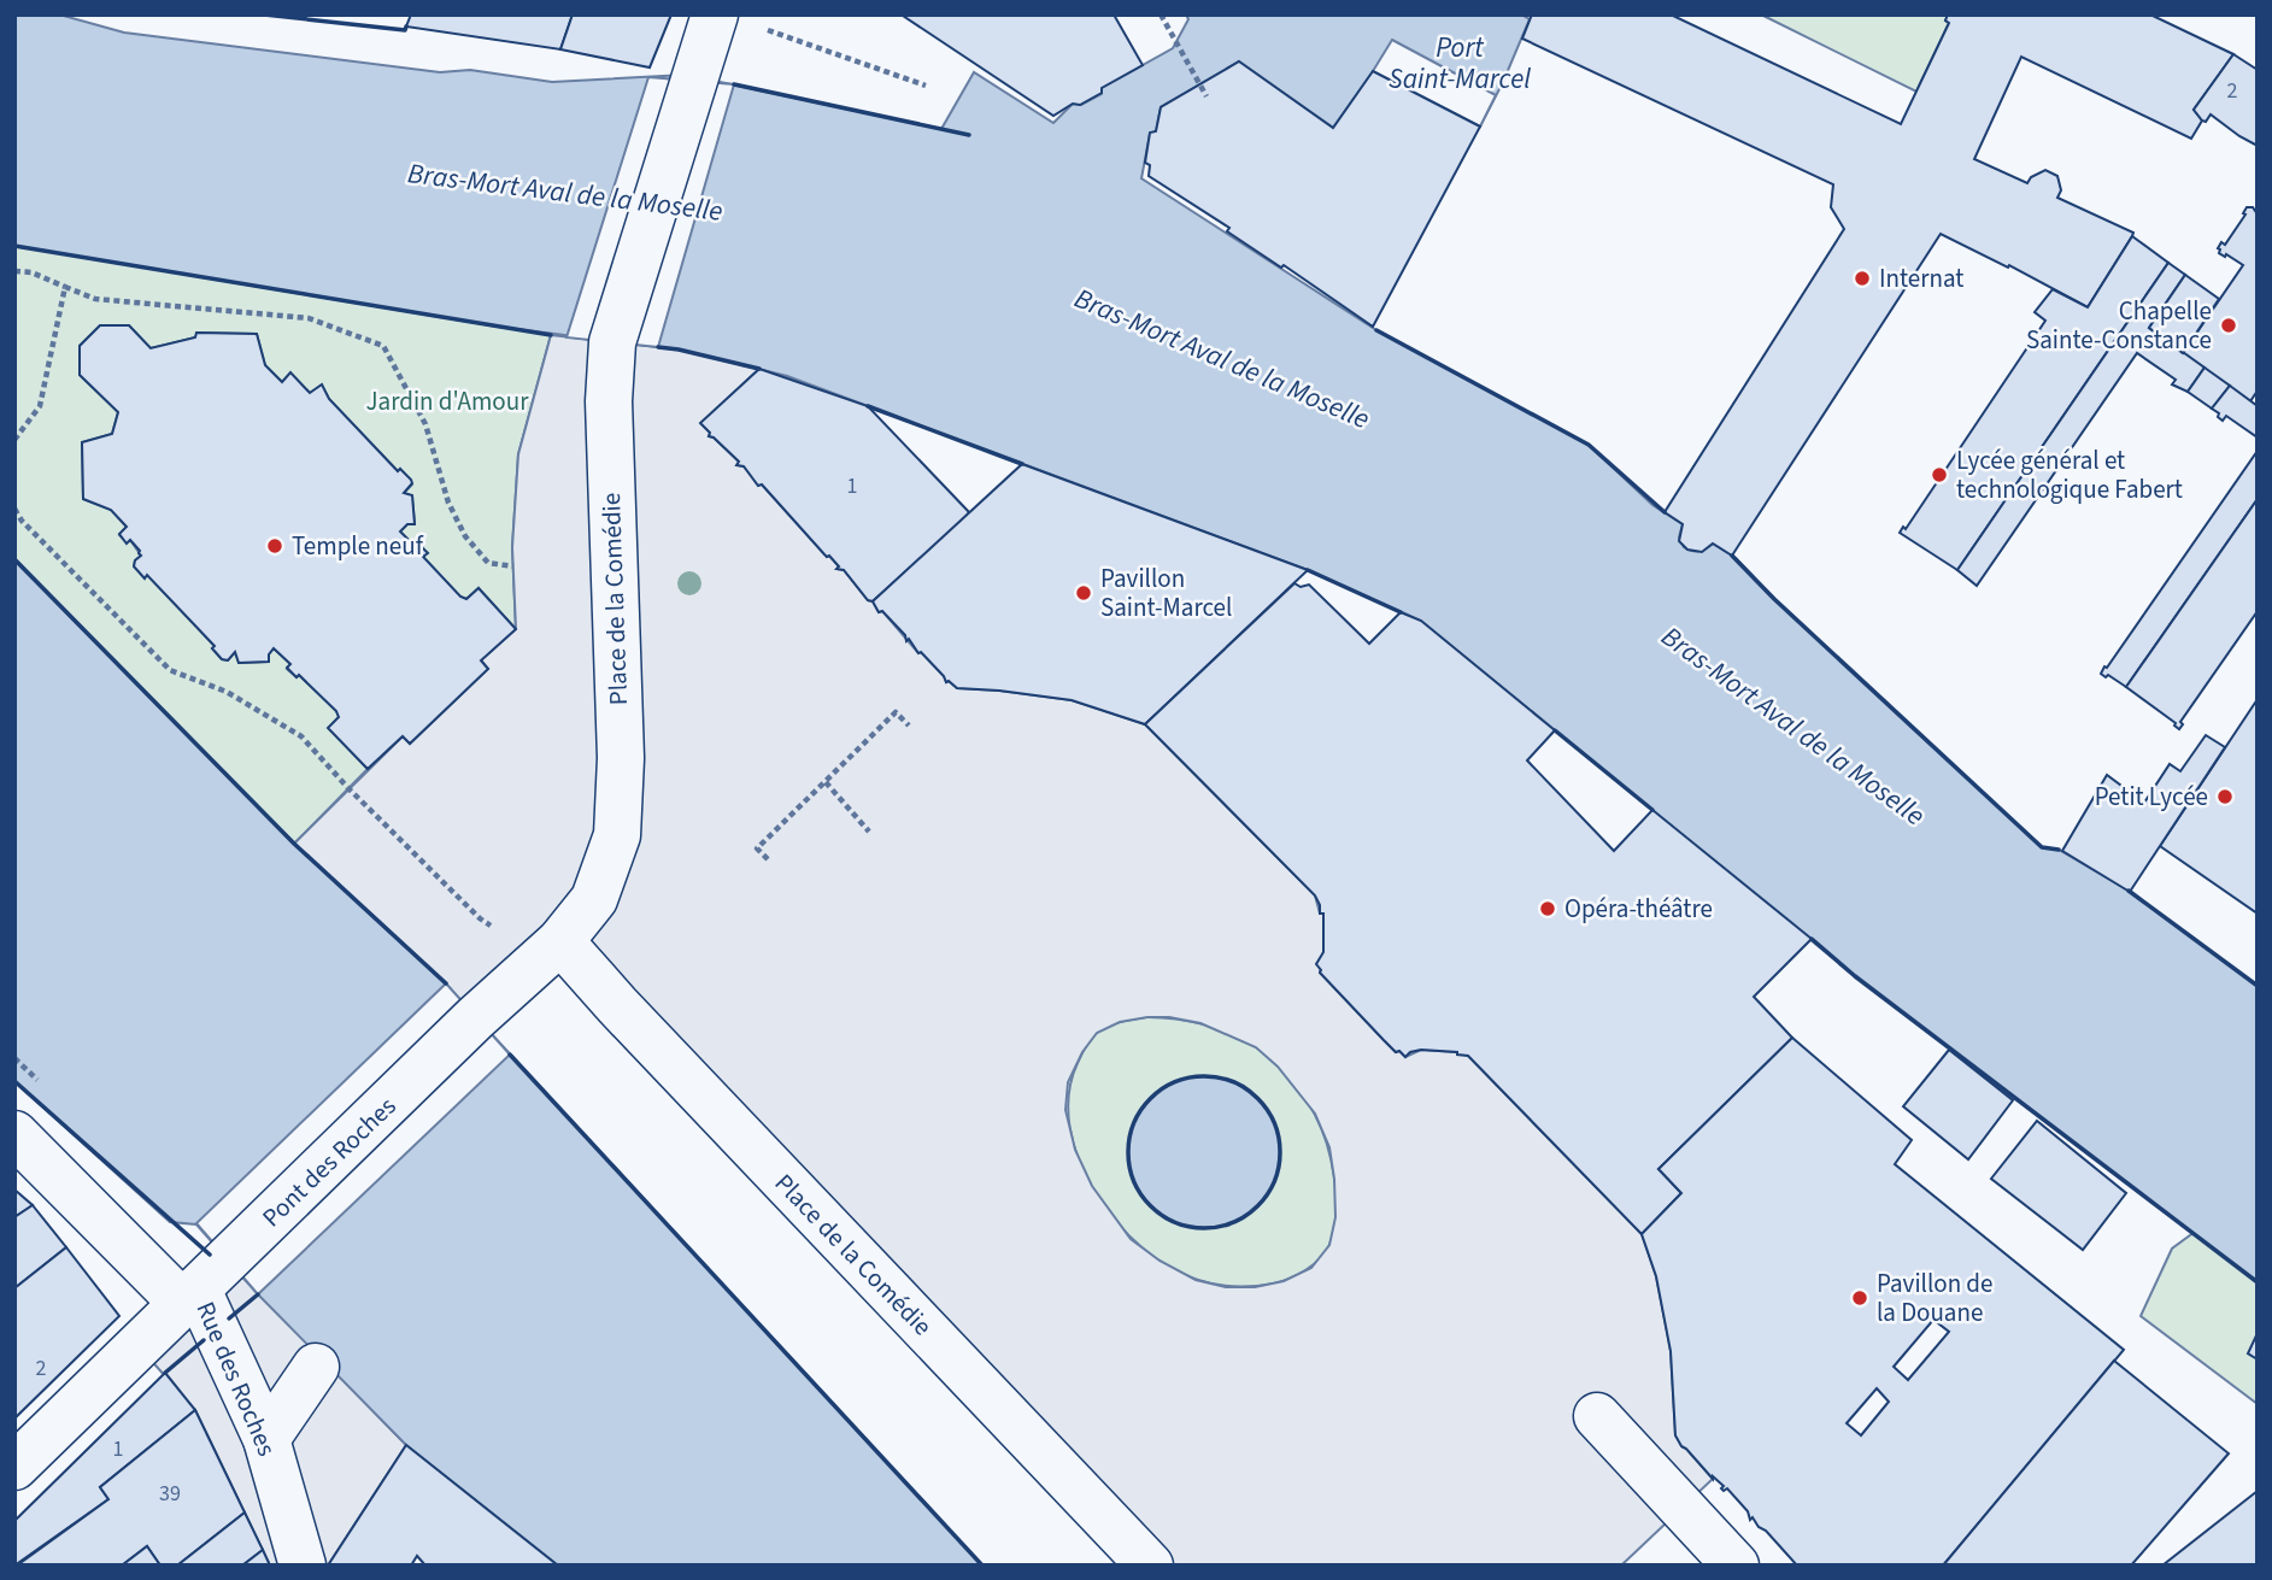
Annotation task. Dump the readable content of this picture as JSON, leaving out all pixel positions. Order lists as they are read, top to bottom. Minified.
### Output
{"streets":{"street":["Place de la Comédie","Pont des Roches","Rue des Roches"]},"crossings":[["Place de la Comédie","Pont des Roches"],["Pont des Roches","Rue des Roches"]],"water":["Port Saint-Marcel","Bras-Mort Aval de la Moselle"],"parks":["Jardin d'Amour"],"places":["Internat","Chapelle Sainte-Constance","Lycée général et technologique Fabert","Temple neuf","Pavillon Saint-Marcel","Petit Lycée","Opéra-théâtre","Pavillon de la Douane"],"house_numbers":["2","1","2","1","39"]}
